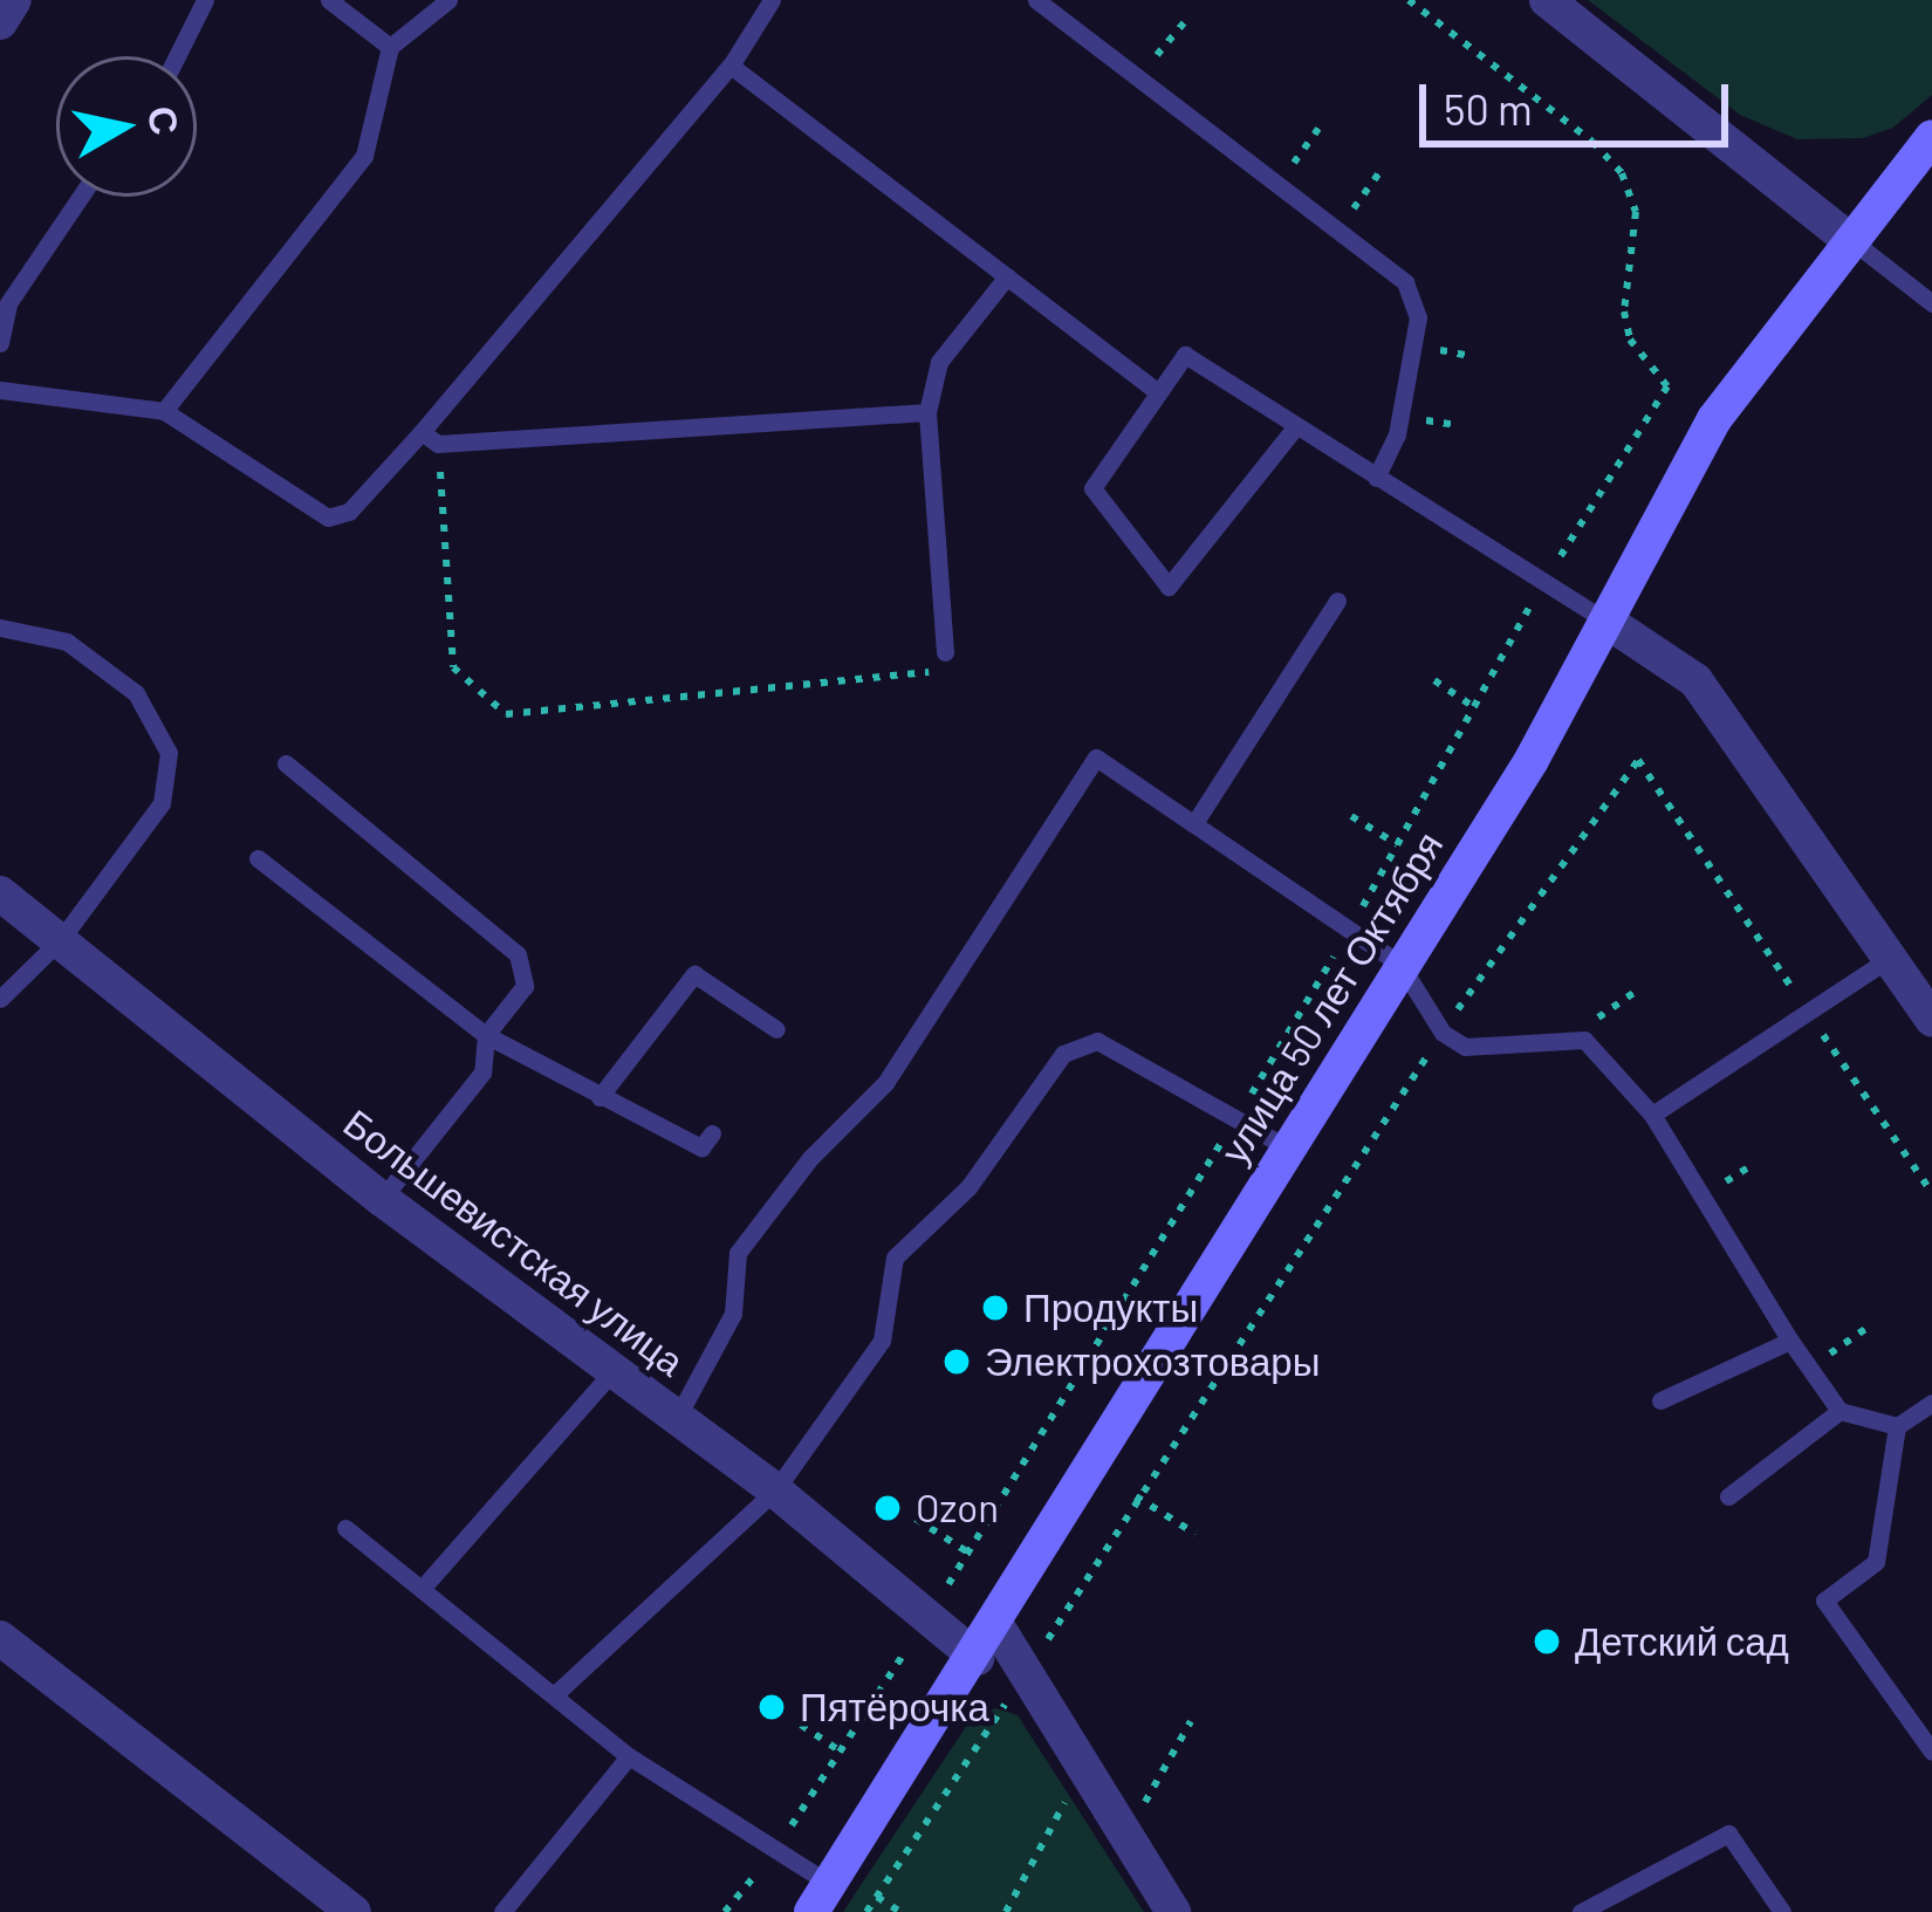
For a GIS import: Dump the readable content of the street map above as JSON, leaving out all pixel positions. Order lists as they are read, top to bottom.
{
  "streets": {
    "main road": ["улица 50 лет Октября"],
    "street": ["Большевистская улица"]
  },
  "crossings": [
    ["улица 50 лет Октября", "Большевистская улица"]
  ],
  "places": [
    "Продукты",
    "Электрохозтовары",
    "Ozon",
    "Детский сад",
    "Пятёрочка"
  ],
  "scale_bar": "50 m",
  "north": "right"
}
